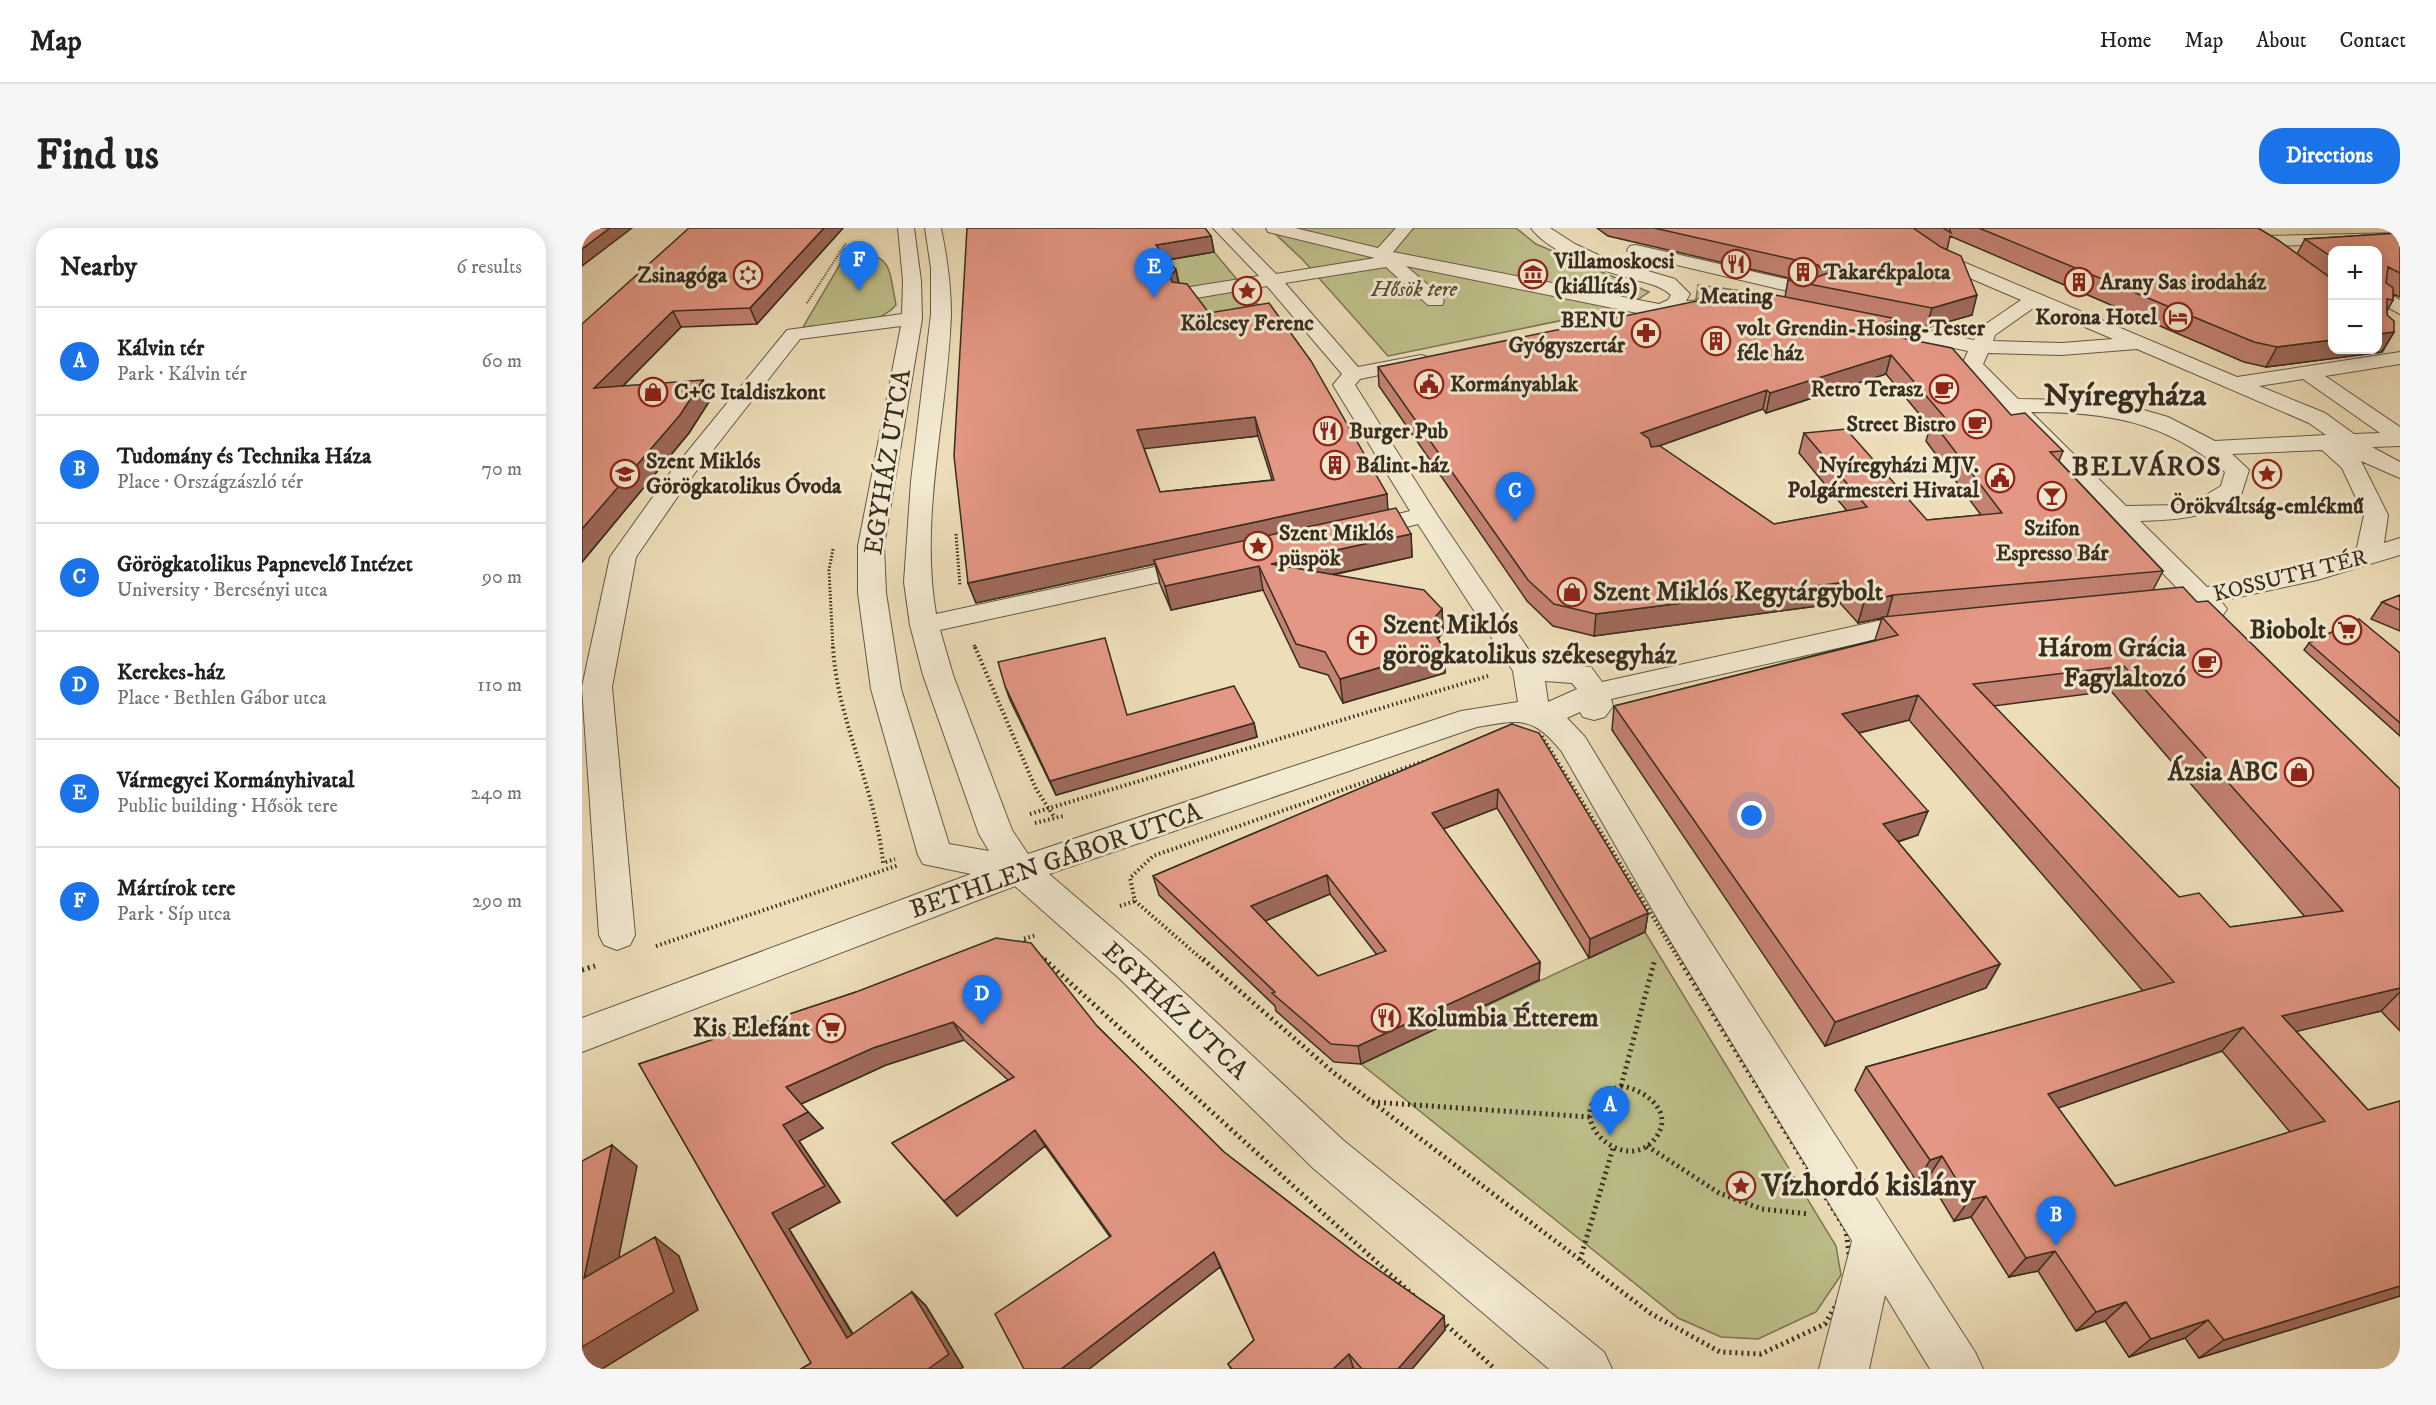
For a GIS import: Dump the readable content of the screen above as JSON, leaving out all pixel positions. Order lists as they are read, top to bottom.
{
  "streets": {
    "street": ["EGYHÁZ UTCA", "KOSSUTH TÉR", "BETHLEN GÁBOR UTCA"]
  },
  "crossings": [
    ["EGYHÁZ UTCA", "BETHLEN GÁBOR UTCA"]
  ],
  "districts": ["Nyíregyháza", "BELVÁROS"],
  "parks": ["Hősök tere"],
  "places": {
    "restaurant": ["Meating", "Burger Pub", "Kolumbia Étterem"],
    "building": [
      "Takarékpalota",
      "Arany Sas irodaház",
      "volt Grendin-Hosing-Tester féle ház",
      "Bálint-ház"
    ],
    "museum": ["Villamoskocsi (kiállítás)"],
    "synagogue": ["Zsinagóga"],
    "place": [
      "Kölcsey Ferenc",
      "Örökváltság-emlékmű",
      "Szent Miklós püspök",
      "Vízhordó kislány"
    ],
    "hotel": ["Korona Hotel"],
    "pharmacy": ["BENU Gyógyszertár"],
    "public building": ["Kormányablak", "Nyíregyházi MJV. Polgármesteri Hivatal"],
    "cafe": ["Retro Terasz", "Street Bistro", "Három Grácia Fagylaltozó"],
    "shop": ["C+C Italdiszkont", "Szent Miklós Kegytárgybolt", "Ázsia ABC"],
    "school or university": ["Szent Miklós Görögkatolikus Óvoda"],
    "bar": ["Szifon Espresso Bár"],
    "supermarket": ["Biobolt", "Kis Elefánt"],
    "church": ["Szent Miklós görögkatolikus székesegyház"]
  },
  "page": {
    "header": "Map",
    "nav": [
      "Home",
      "Map",
      "About",
      "Contact"
    ],
    "buttons": "Directions",
    "title": "Find us",
    "heading": ["Nearby", "6 results"],
    "pins": [
      "F",
      "E",
      "C",
      "D",
      "A",
      "B"
    ],
    "map_buttons": ["+", "−"],
    "list": [
      {
        "mark": "A",
        "name": "Kálvin tér",
        "note": "Park · Kálvin tér",
        "value": "60 m"
      },
      {
        "mark": "B",
        "name": "Tudomány és Technika Háza",
        "note": "Place · Országzászló tér",
        "value": "70 m"
      },
      {
        "mark": "C",
        "name": "Görögkatolikus Papnevelő Intézet",
        "note": "University · Bercsényi utca",
        "value": "90 m"
      },
      {
        "mark": "D",
        "name": "Kerekes-ház",
        "note": "Place · Bethlen Gábor utca",
        "value": "110 m"
      },
      {
        "mark": "E",
        "name": "Vármegyei Kormányhivatal",
        "note": "Public building · Hősök tere",
        "value": "240 m"
      },
      {
        "mark": "F",
        "name": "Mártírok tere",
        "note": "Park · Síp utca",
        "value": "290 m"
      }
    ]
  }
}
